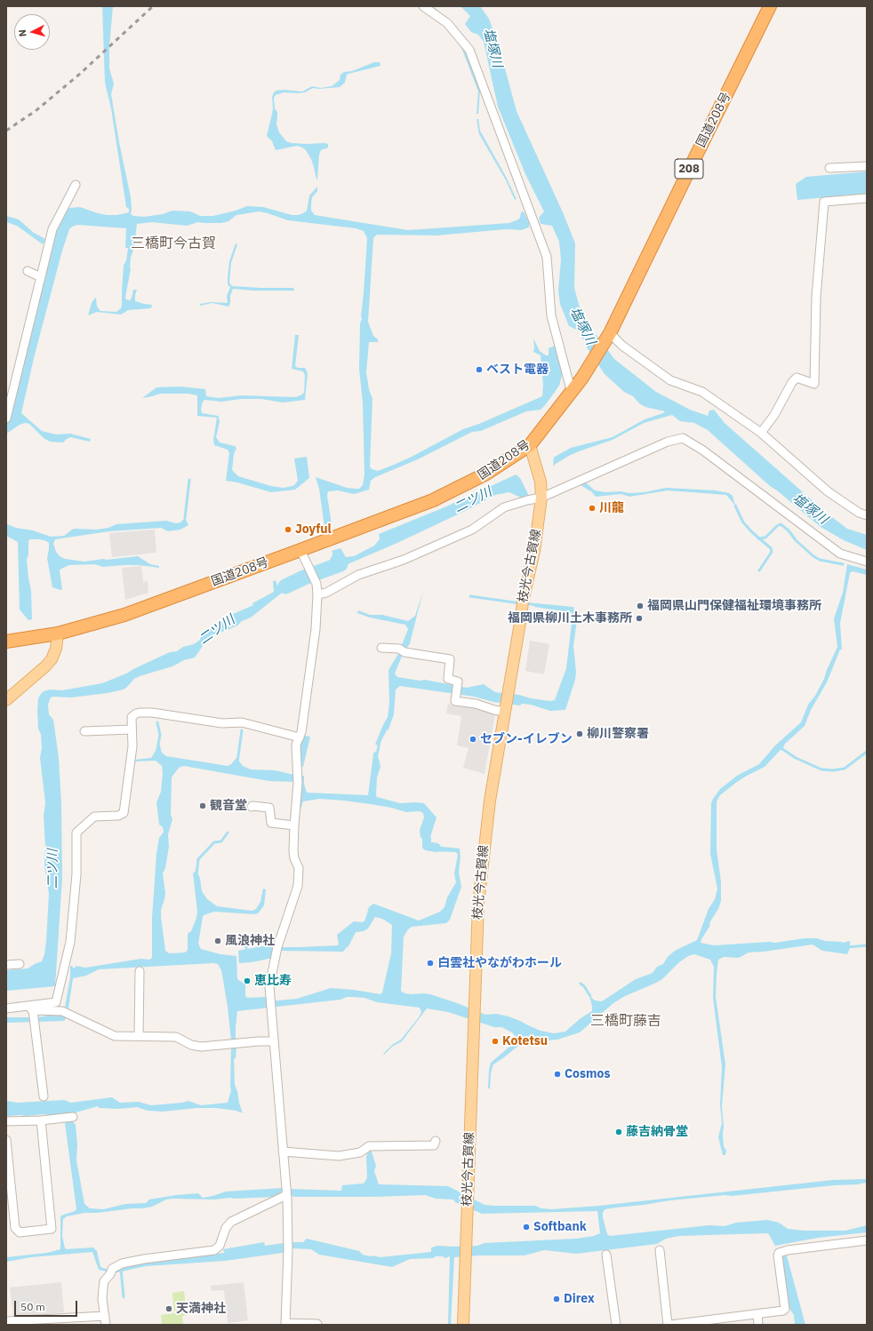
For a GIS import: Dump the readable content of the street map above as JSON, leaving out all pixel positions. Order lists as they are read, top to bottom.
{
  "streets": {
    "highway": ["国道208号", "208"],
    "main road": ["枝光今古賀線"]
  },
  "crossings": [
    ["国道208号", "枝光今古賀線"]
  ],
  "districts": ["三橋町今古賀", "三橋町藤吉"],
  "water": ["塩塚川", "二ツ川"],
  "places": [
    "ベスト電器",
    "川龍",
    "Joyful",
    "福岡県山門保健福祉環境事務所",
    "福岡県柳川土木事務所",
    "柳川警察署",
    "セブン-イレブン",
    "観音堂",
    "風浪神社",
    "白雲社やながわホール",
    "恵比寿",
    "Kotetsu",
    "Cosmos",
    "藤吉納骨堂",
    "Softbank",
    "Direx",
    "天満神社"
  ],
  "scale_bar": "50 m",
  "north": "left"
}
